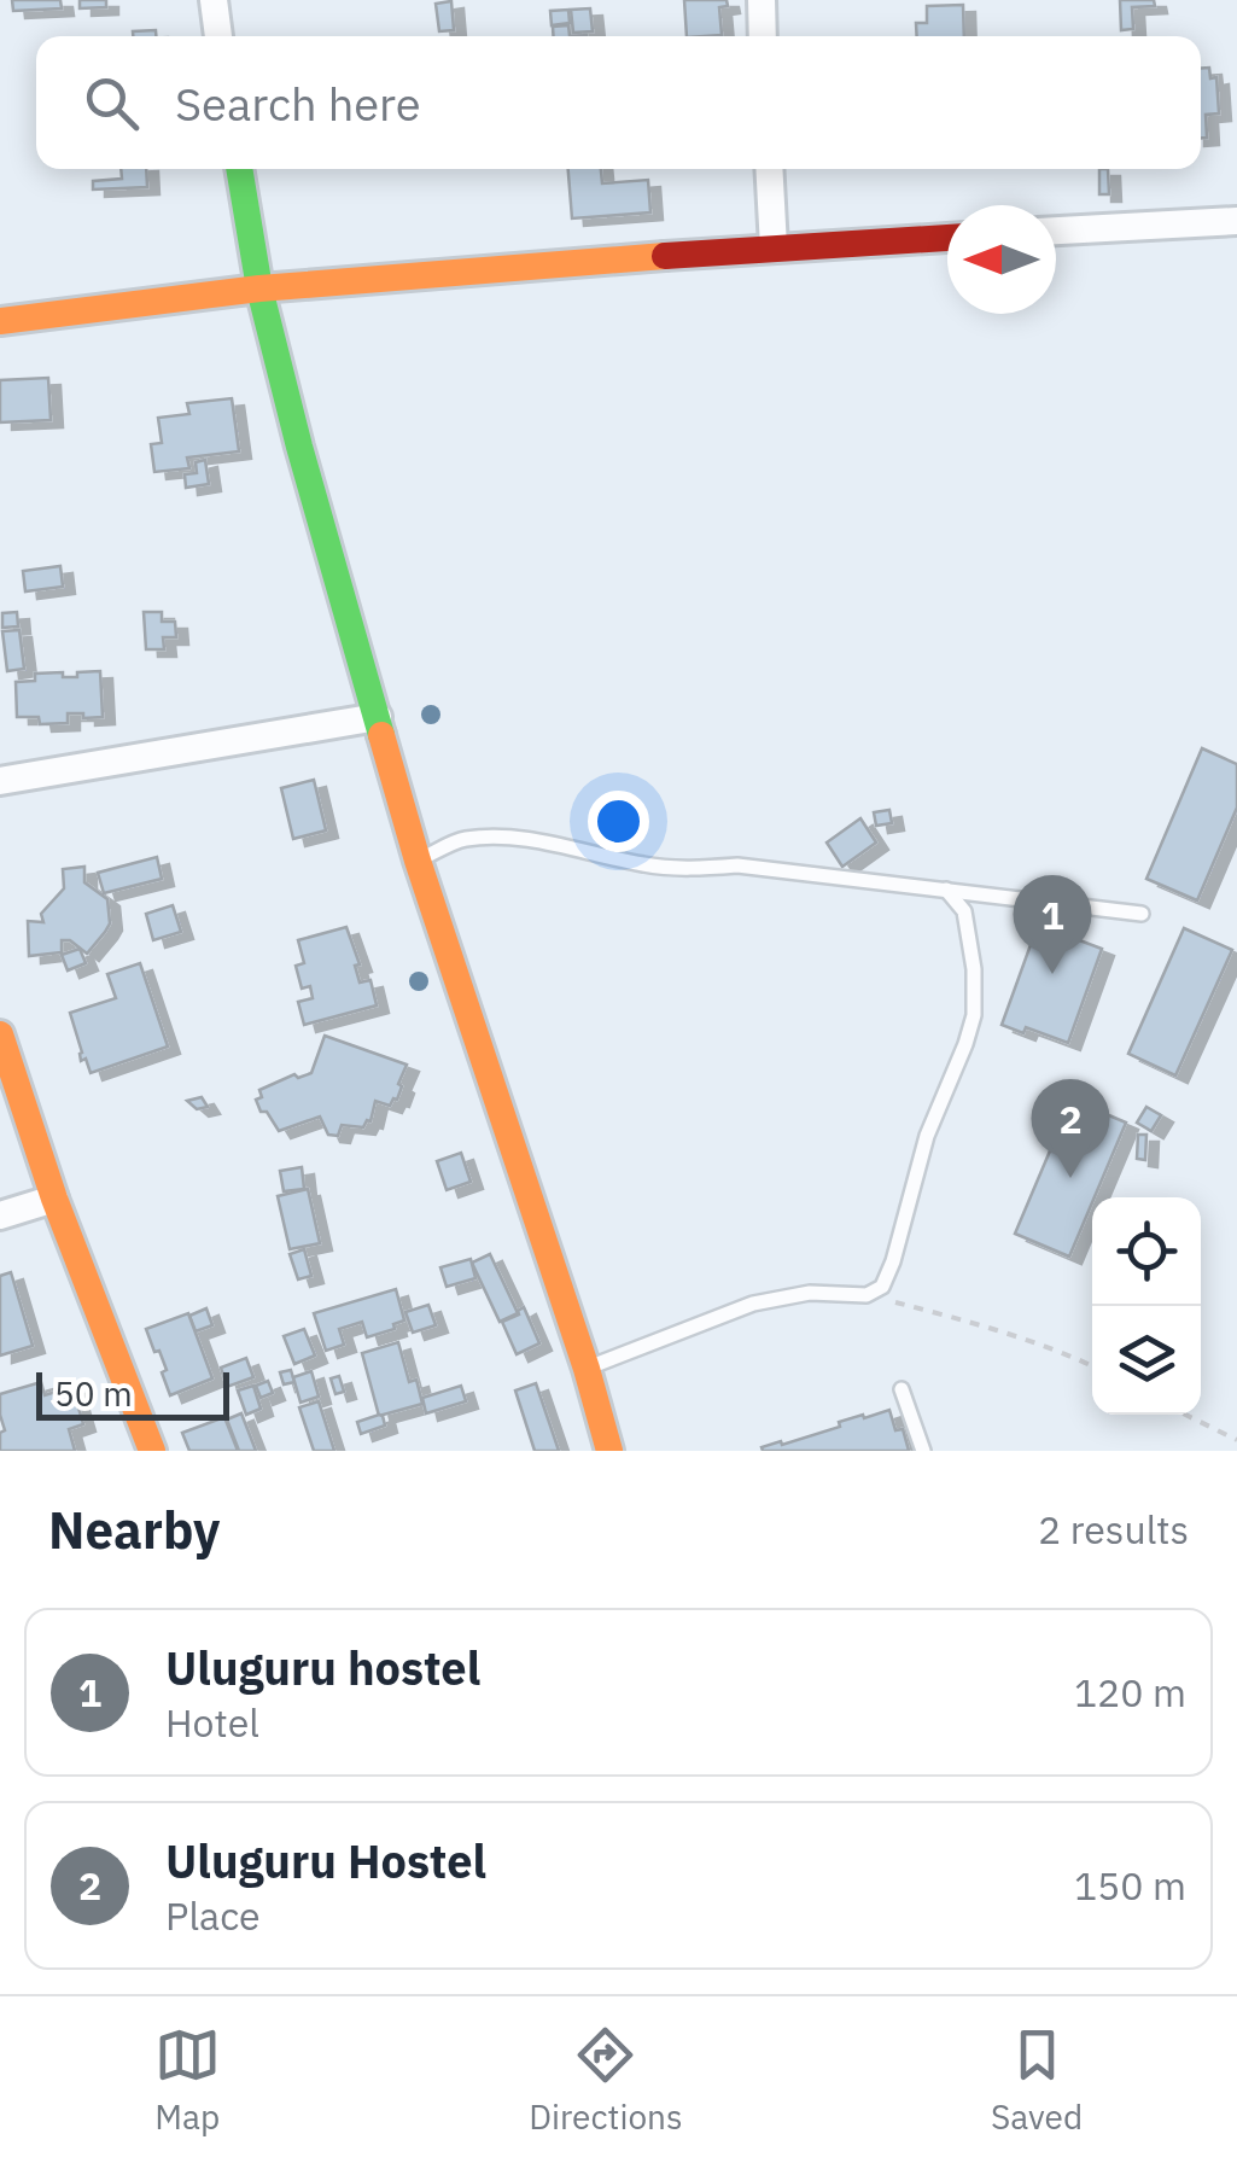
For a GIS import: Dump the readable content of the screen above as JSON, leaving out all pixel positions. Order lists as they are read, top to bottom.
{
  "scale_bar": "50 m",
  "north": "left",
  "page": {
    "search": "Search here",
    "pins": ["1", "2"],
    "scale": "50 m",
    "heading": ["Nearby", "2 results"],
    "list": [
      {
        "mark": "1",
        "name": "Uluguru hostel",
        "note": "Hotel",
        "value": "120 m"
      },
      {
        "mark": "2",
        "name": "Uluguru Hostel",
        "note": "Place",
        "value": "150 m"
      }
    ],
    "nav": ["Map", "Directions", "Saved"]
  }
}
